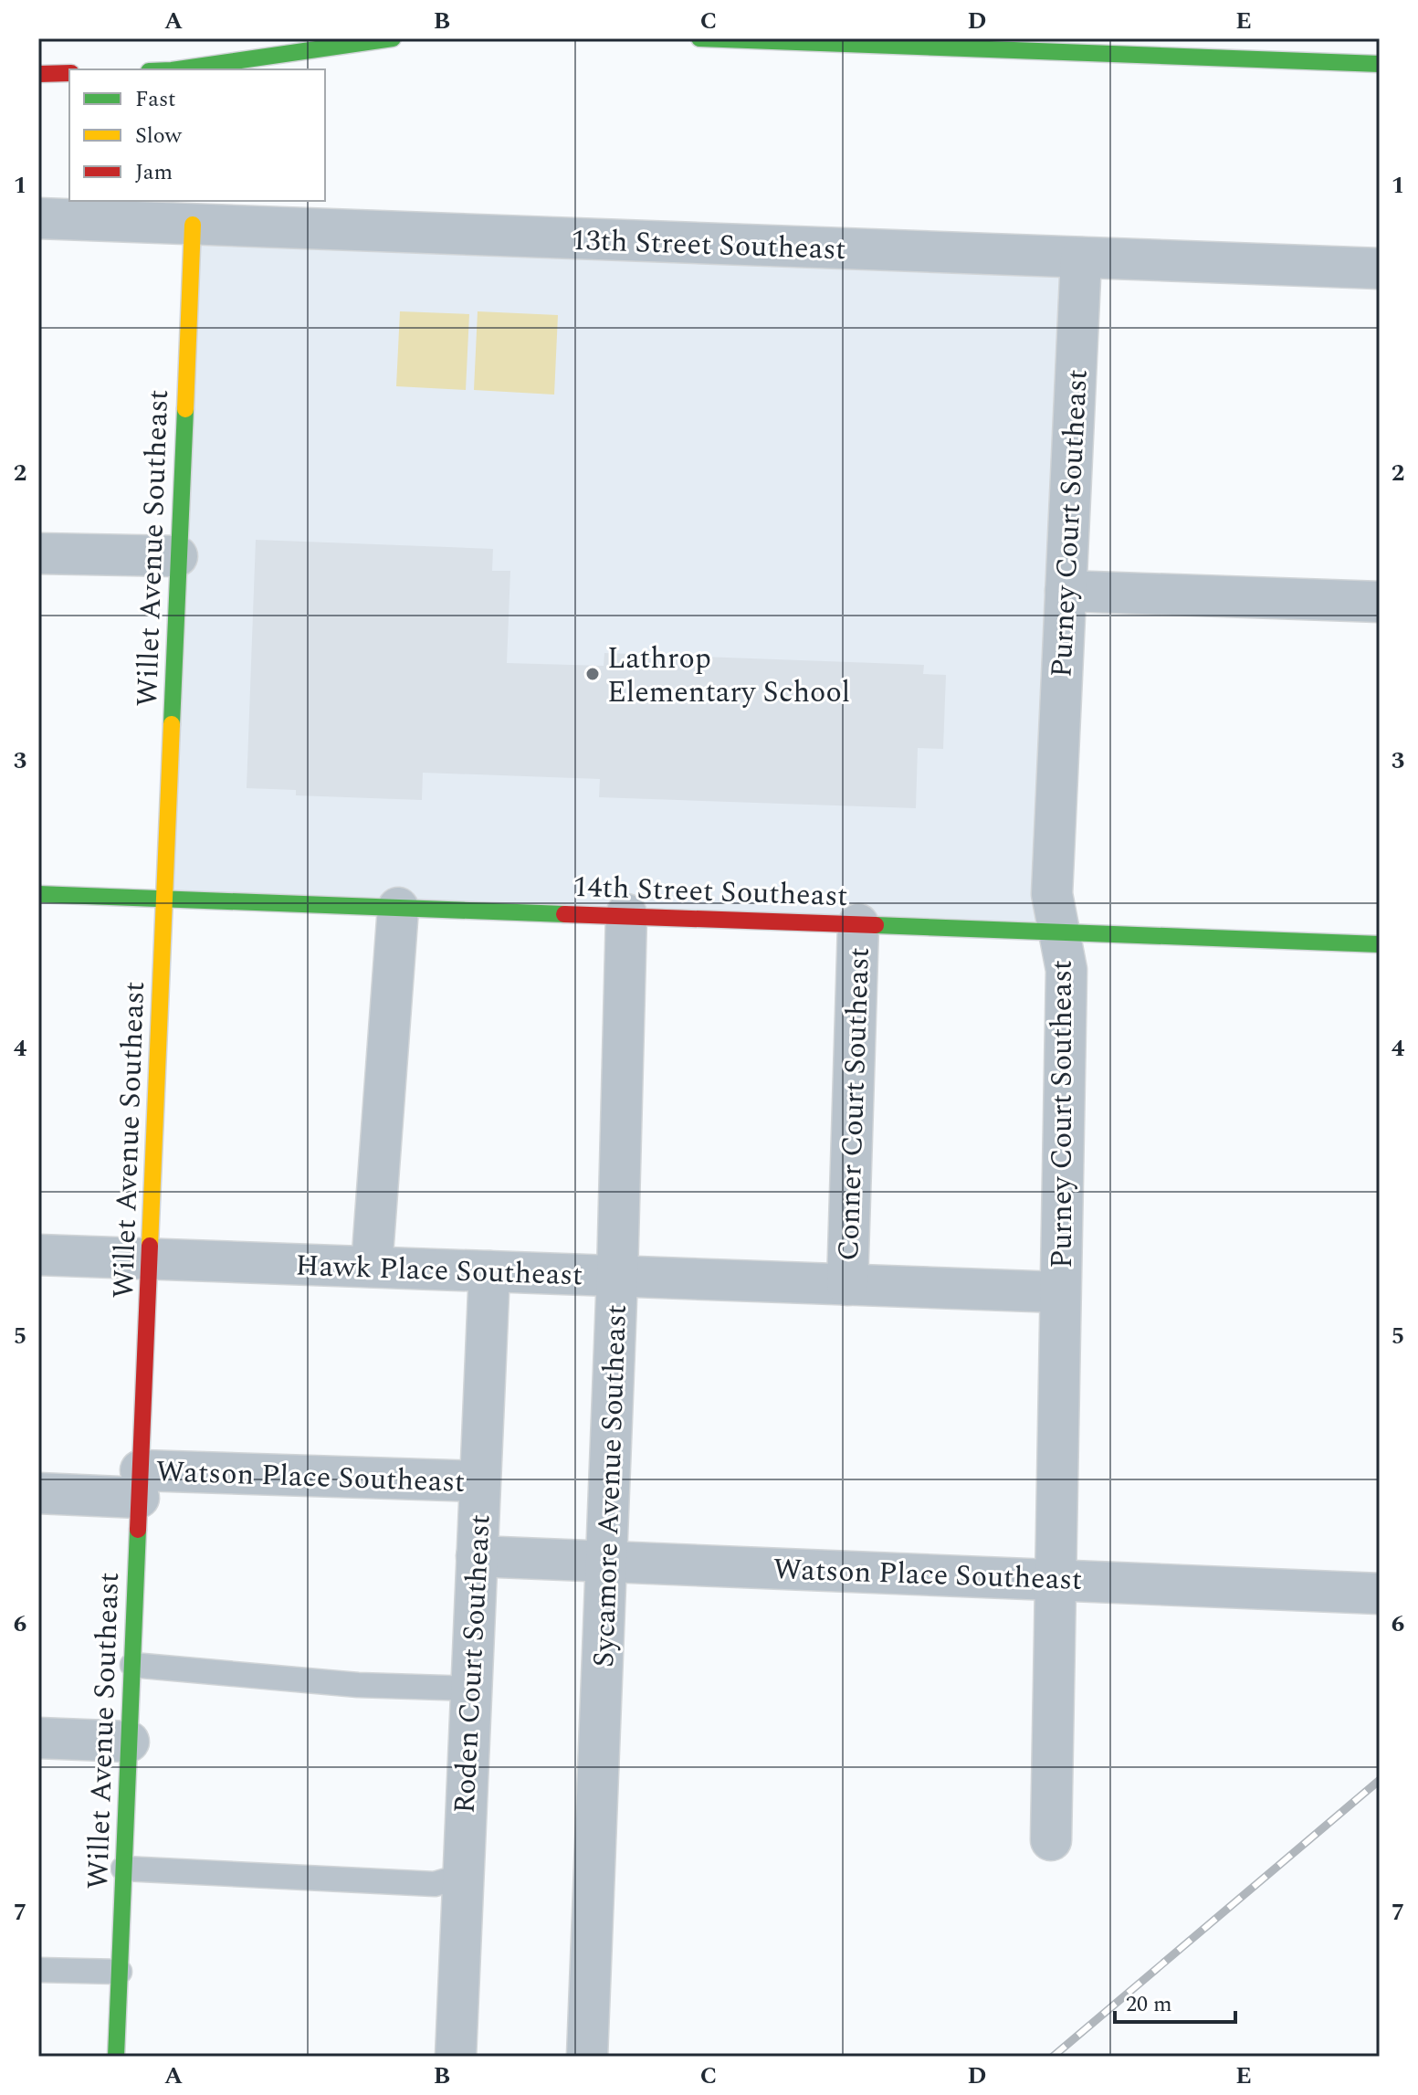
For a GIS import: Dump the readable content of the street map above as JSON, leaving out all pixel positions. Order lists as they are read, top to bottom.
{
  "streets": {
    "main road": ["Willet Avenue Southeast", "14th Street Southeast"],
    "street": [
      "13th Street Southeast",
      "Purney Court Southeast",
      "Conner Court Southeast",
      "Hawk Place Southeast",
      "Watson Place Southeast",
      "Sycamore Avenue Southeast",
      "Roden Court Southeast"
    ]
  },
  "crossings": [
    ["13th Street Southeast", "Purney Court Southeast"],
    ["13th Street Southeast", "Willet Avenue Southeast"],
    ["Purney Court Southeast", "14th Street Southeast"],
    ["Purney Court Southeast", "Hawk Place Southeast"],
    ["Purney Court Southeast", "Watson Place Southeast"],
    ["Willet Avenue Southeast", "14th Street Southeast"],
    ["Willet Avenue Southeast", "Hawk Place Southeast"],
    ["Willet Avenue Southeast", "Watson Place Southeast"],
    ["14th Street Southeast", "Conner Court Southeast"],
    ["14th Street Southeast", "Sycamore Avenue Southeast"],
    ["Conner Court Southeast", "Hawk Place Southeast"],
    ["Hawk Place Southeast", "Sycamore Avenue Southeast"],
    ["Hawk Place Southeast", "Roden Court Southeast"],
    ["Watson Place Southeast", "Sycamore Avenue Southeast"],
    ["Watson Place Southeast", "Roden Court Southeast"]
  ],
  "places": ["Lathrop Elementary School"],
  "legend": ["Fast", "Slow", "Jam"],
  "scale_bar": "20 m",
  "grid": {
    "columns": [
      "A",
      "B",
      "C",
      "D",
      "E"
    ],
    "rows": [
      "1",
      "2",
      "3",
      "4",
      "5",
      "6",
      "7"
    ]
  }
}
